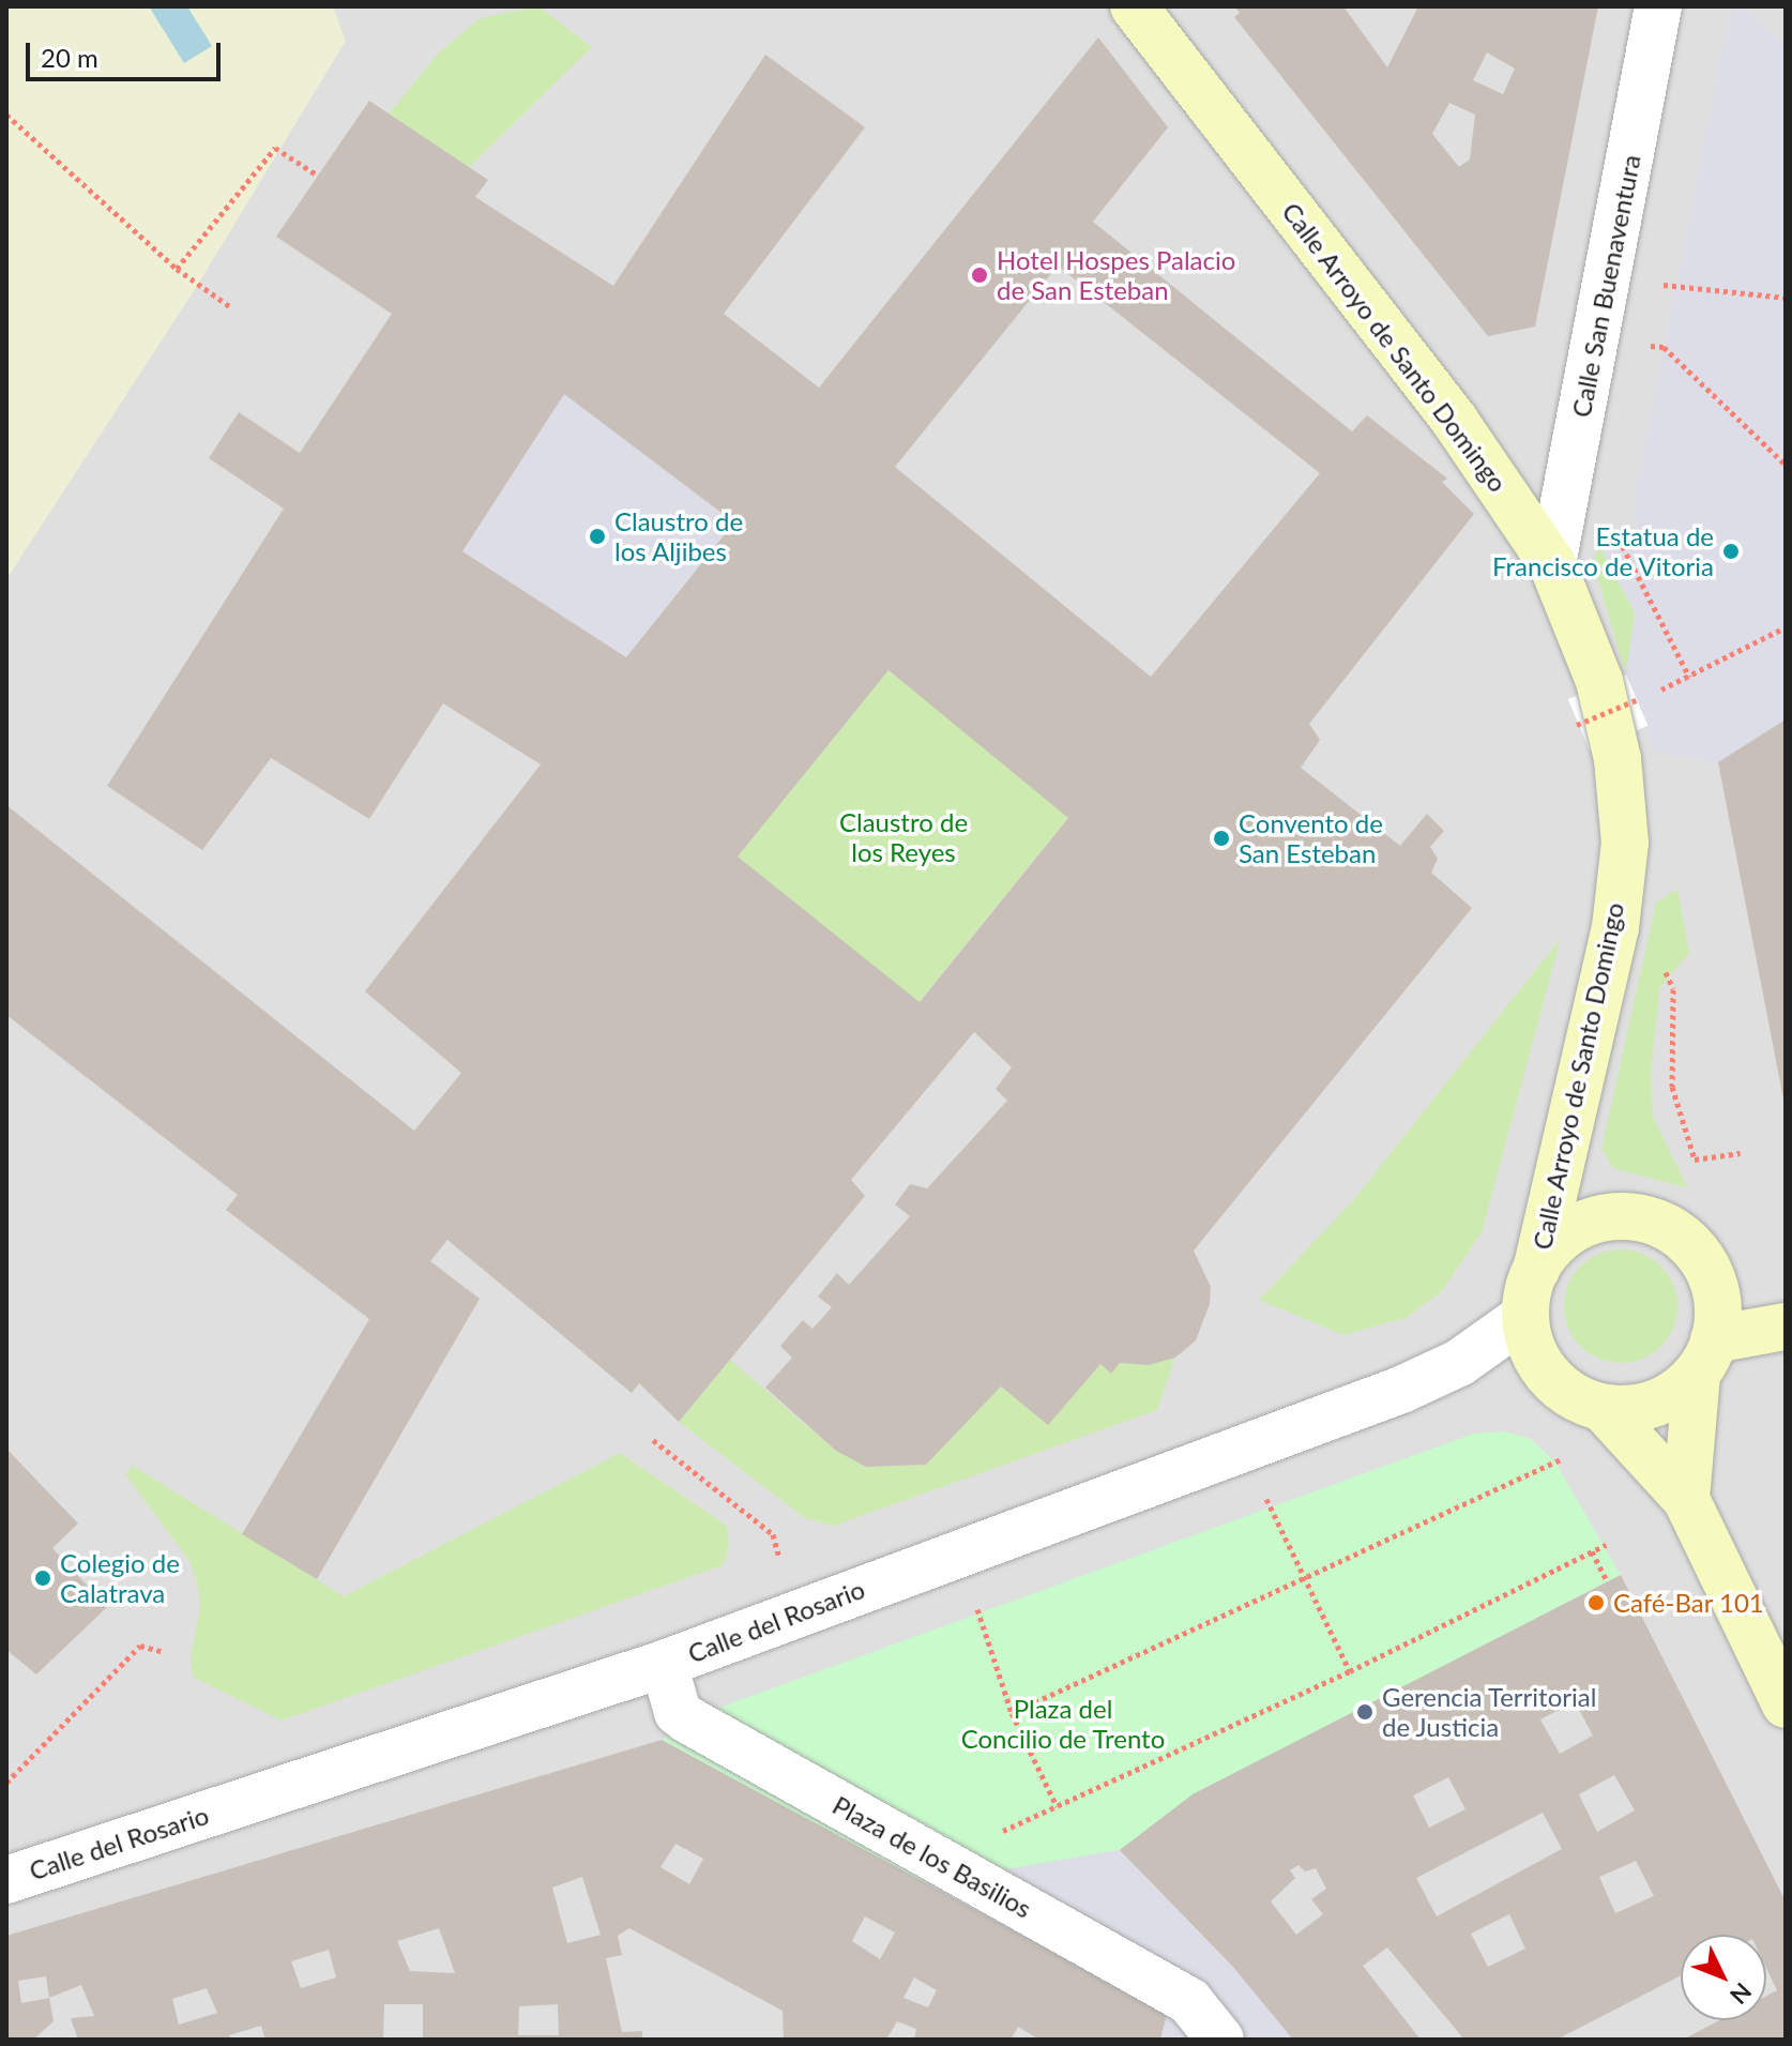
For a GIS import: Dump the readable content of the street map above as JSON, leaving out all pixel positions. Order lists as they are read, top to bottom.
{
  "streets": {
    "main road": ["Calle Arroyo de Santo Domingo"],
    "street": ["Calle San Buenaventura", "Calle del Rosario", "Plaza de los Basilios"]
  },
  "crossings": [
    ["Calle San Buenaventura", "Calle Arroyo de Santo Domingo"],
    ["Calle Arroyo de Santo Domingo", "Calle del Rosario"],
    ["Calle del Rosario", "Plaza de los Basilios"]
  ],
  "parks": ["Claustro de los Reyes", "Plaza del Concilio de Trento"],
  "places": [
    "Hotel Hospes Palacio de San Esteban",
    "Claustro de los Aljibes",
    "Estatua de Francisco de Vitoria",
    "Convento de San Esteban",
    "Colegio de Calatrava",
    "Café-Bar 101",
    "Gerencia Territorial de Justicia"
  ],
  "scale_bar": "20 m",
  "north": "bottom right"
}
